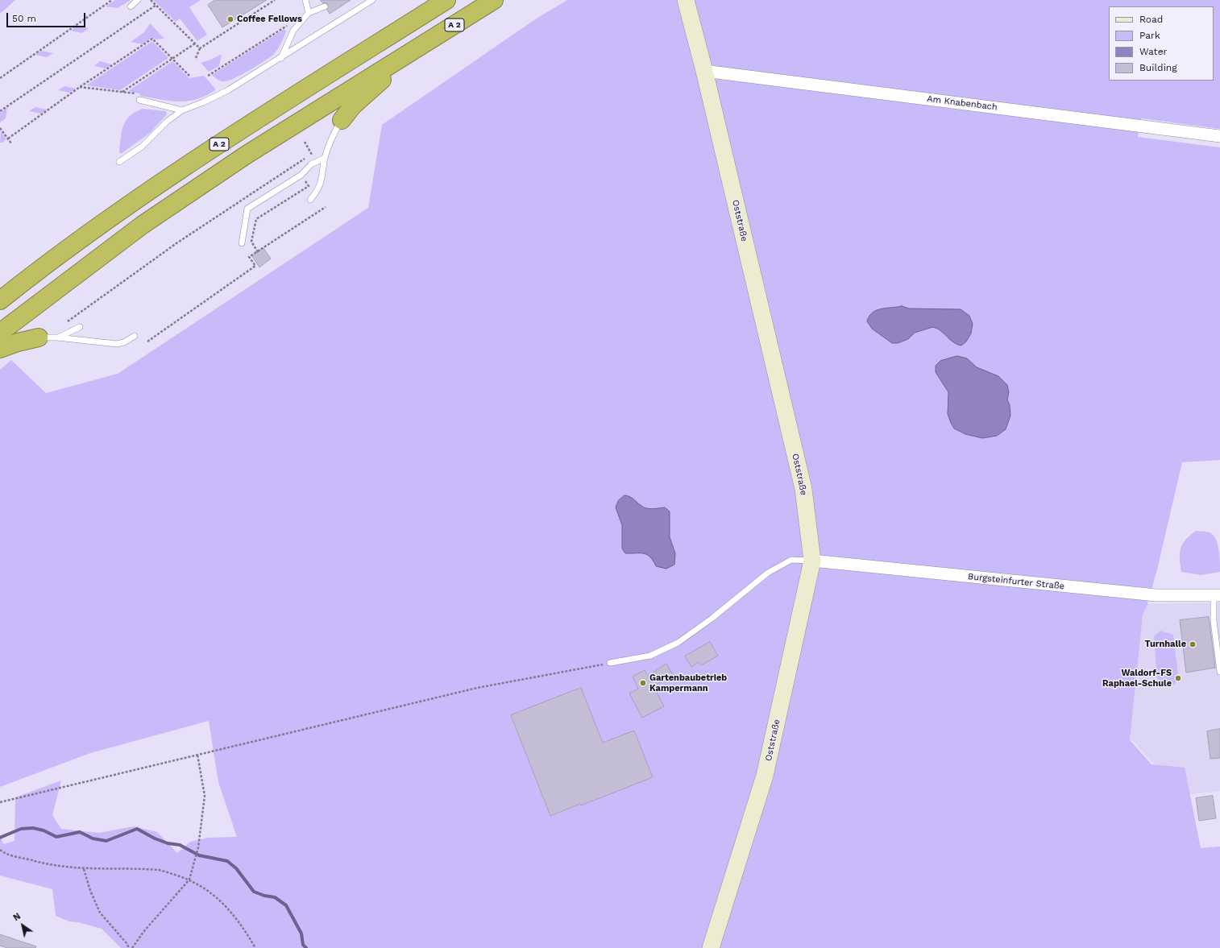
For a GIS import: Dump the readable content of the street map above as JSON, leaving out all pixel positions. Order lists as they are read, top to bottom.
{
  "streets": {
    "highway": ["A 2"],
    "street": ["Am Knabenbach", "Oststraße", "Burgsteinfurter Straße"]
  },
  "crossings": [
    ["Am Knabenbach", "Oststraße"],
    ["Oststraße", "Burgsteinfurter Straße"]
  ],
  "places": [
    "Coffee Fellows",
    "Turnhalle",
    "Waldorf-FS Raphael-Schule",
    "Gartenbaubetrieb Kampermann"
  ],
  "legend": [
    "Road",
    "Park",
    "Water",
    "Building"
  ],
  "scale_bar": "50 m",
  "north": "top left"
}
